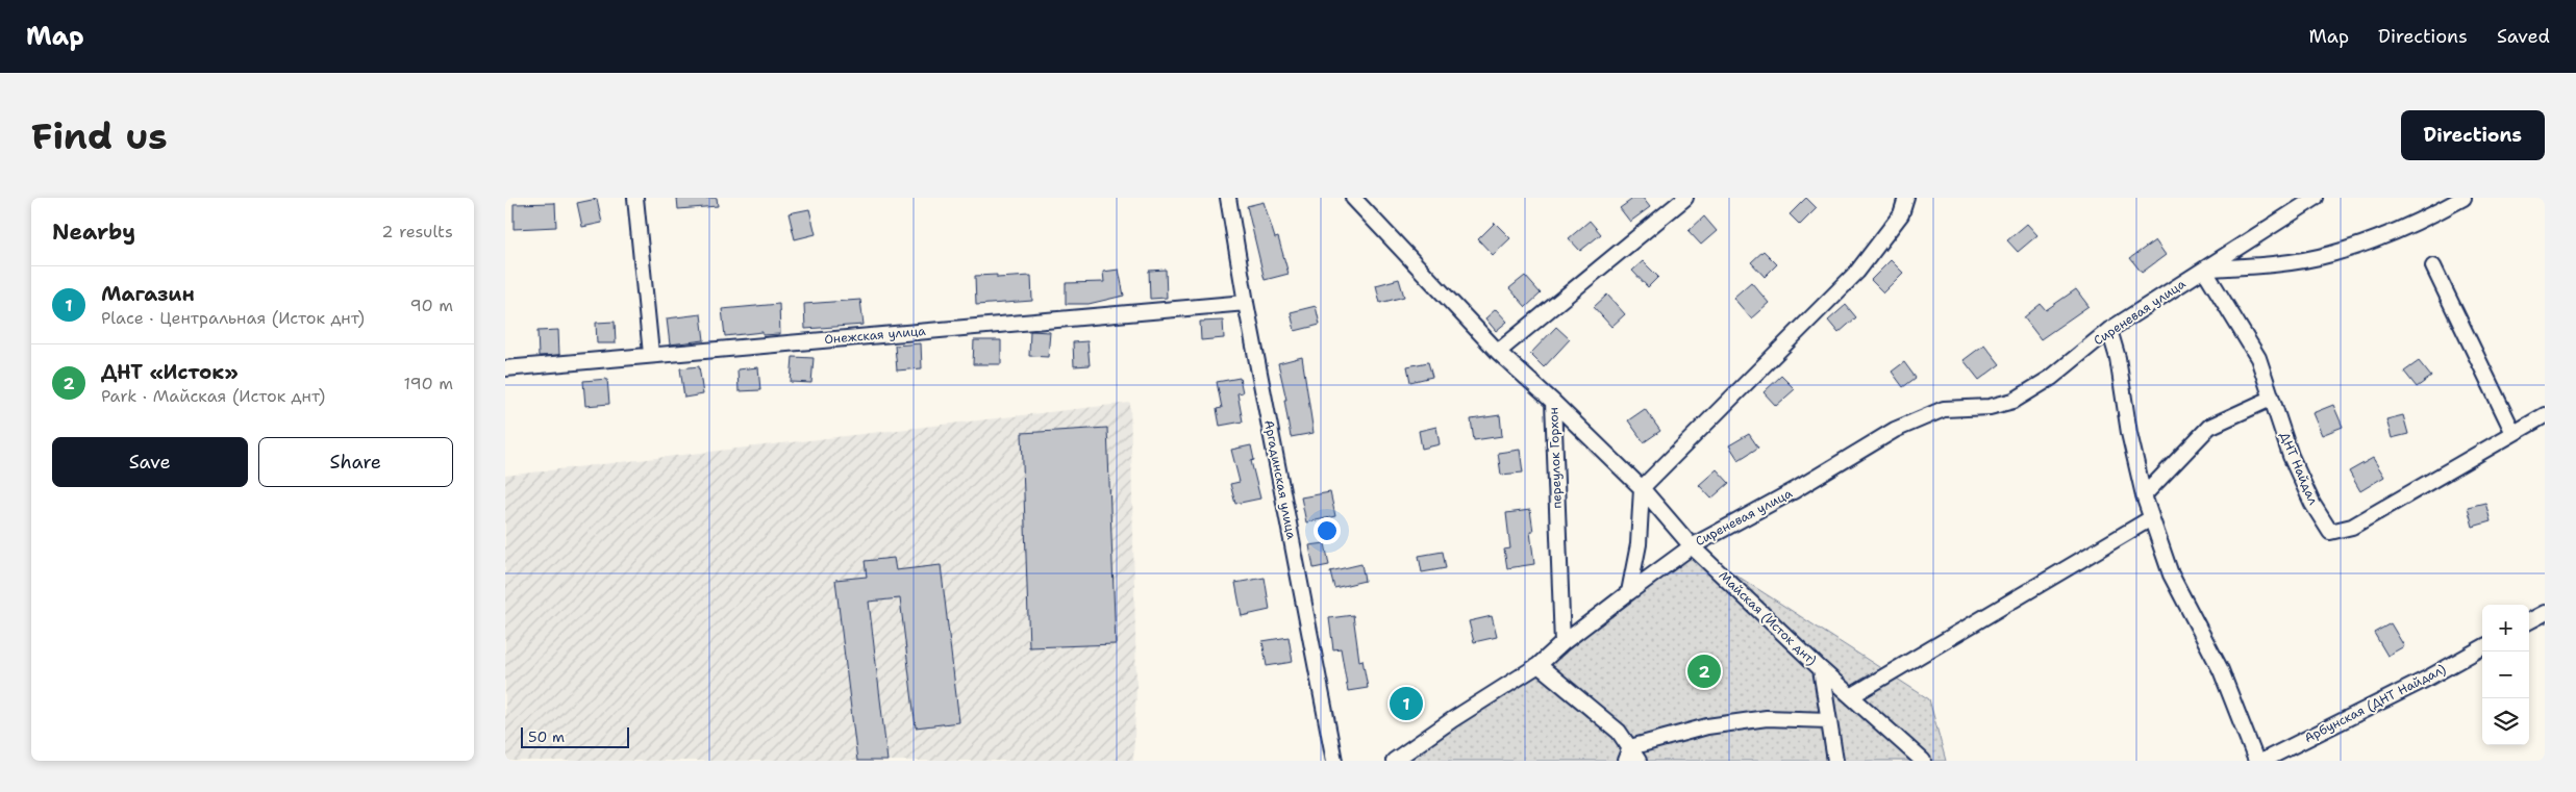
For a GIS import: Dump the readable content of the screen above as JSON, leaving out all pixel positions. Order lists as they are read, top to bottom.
{
  "streets": {
    "street": [
      "Сиреневая улица",
      "Онежская улица",
      "переулок Горхон",
      "ДНТ Найдал",
      "Аргадинская улица",
      "Майская (Исток днт)",
      "Арбунская (ДНТ Найдал)"
    ]
  },
  "crossings": [
    ["Сиреневая улица", "переулок Горхон"],
    ["Сиреневая улица", "ДНТ Найдал"],
    ["Сиреневая улица", "Майская (Исток днт)"],
    ["Онежская улица", "Аргадинская улица"]
  ],
  "scale_bar": "50 m",
  "page": {
    "header": "Map",
    "nav": ["Map", "Directions", "Saved"],
    "buttons": [
      "Directions",
      ["Save", "Share"]
    ],
    "title": "Find us",
    "heading": ["Nearby", "2 results"],
    "list": [
      {
        "mark": "1",
        "name": "Магазин",
        "note": "Place · Центральная (Исток днт)",
        "value": "90 m"
      },
      {
        "mark": "2",
        "name": "ДНТ «Исток»",
        "note": "Park · Майская (Исток днт)",
        "value": "190 m"
      }
    ],
    "map_buttons": ["+", "−"],
    "pins": ["2", "1"],
    "scale": "50 m"
  }
}
